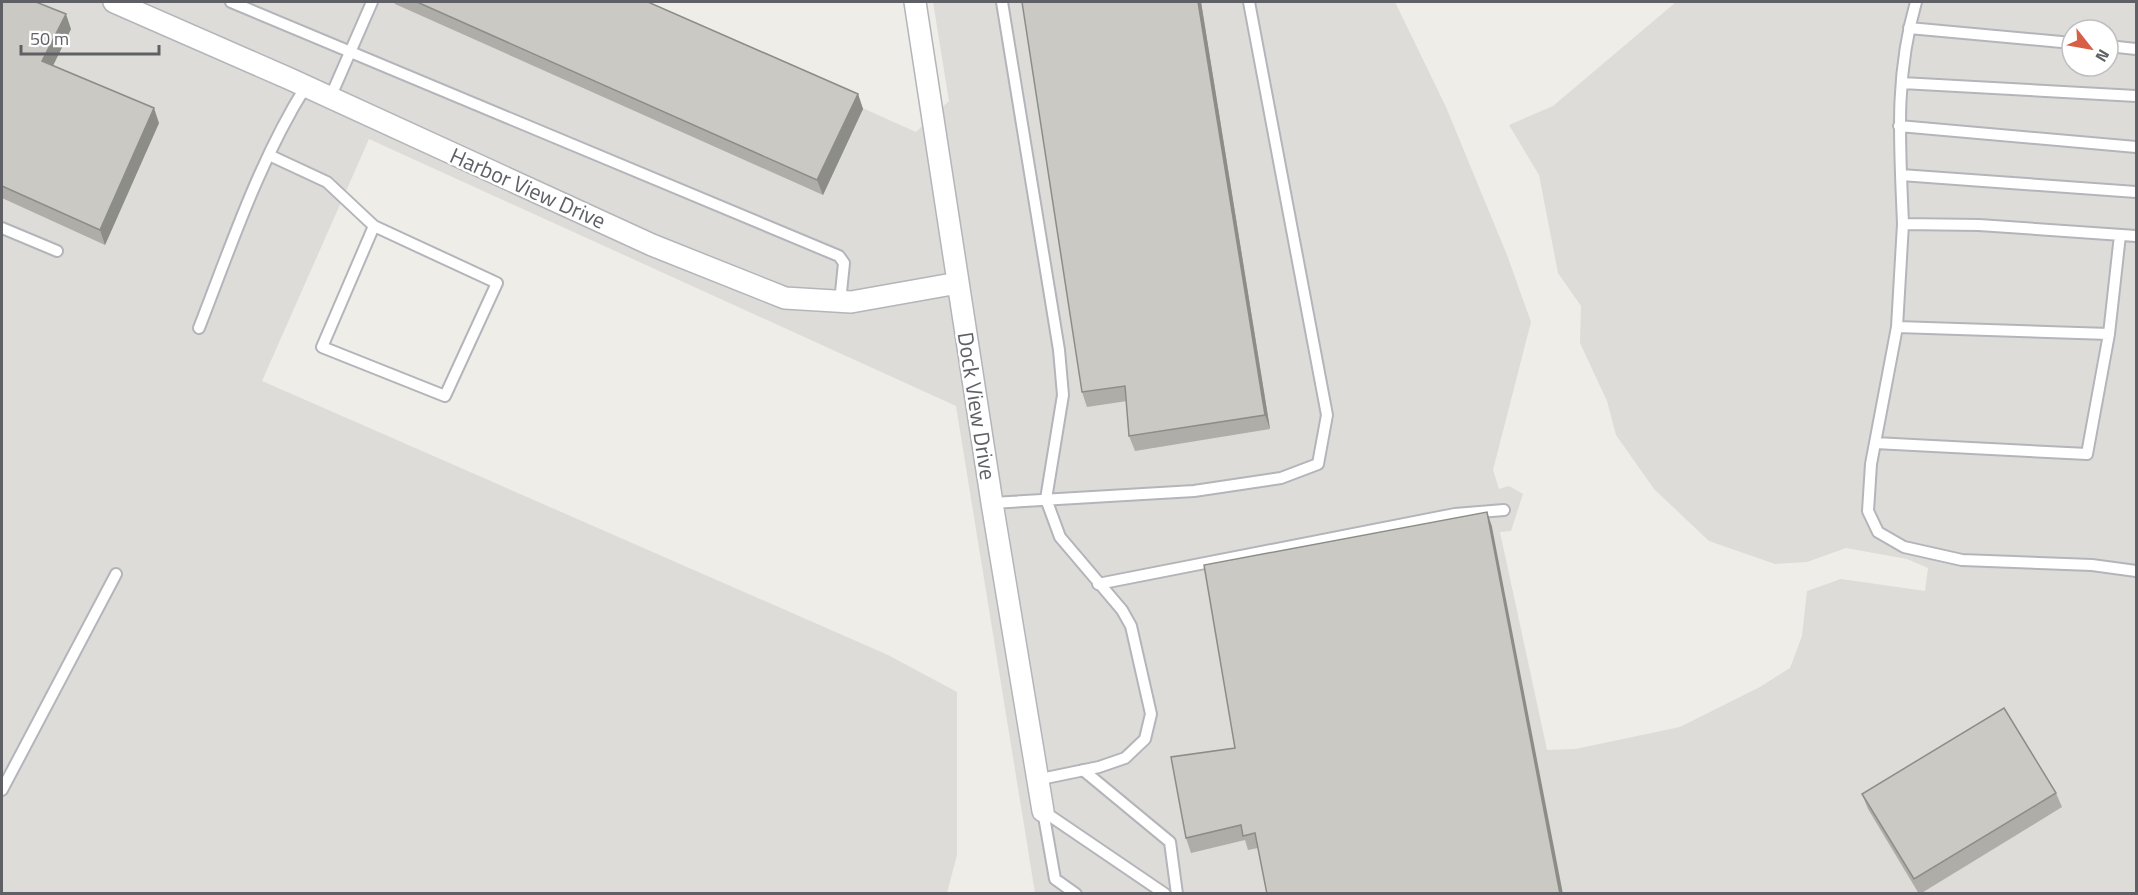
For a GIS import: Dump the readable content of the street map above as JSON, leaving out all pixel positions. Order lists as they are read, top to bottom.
{
  "streets": {
    "street": ["Harbor View Drive", "Dock View Drive"]
  },
  "crossings": [
    ["Harbor View Drive", "Dock View Drive"]
  ],
  "scale_bar": "50 m",
  "north": "bottom right"
}
